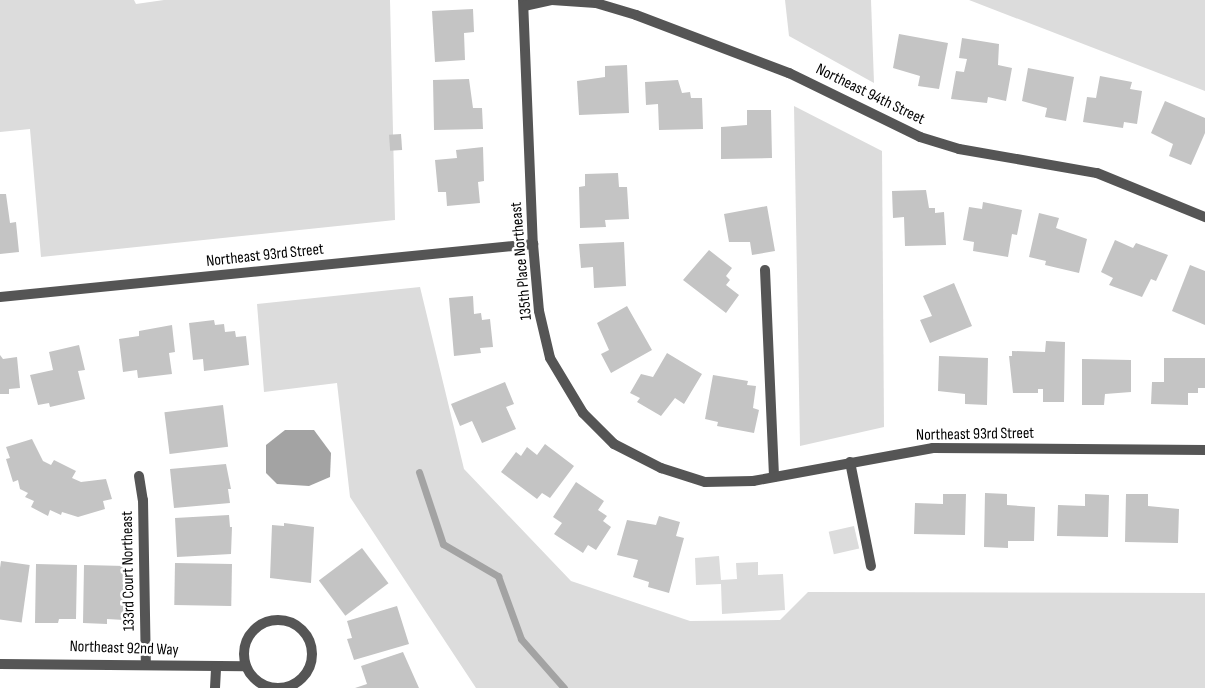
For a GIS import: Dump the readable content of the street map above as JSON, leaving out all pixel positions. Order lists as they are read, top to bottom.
{
  "streets": {
    "street": [
      "Northeast 94th Street",
      "Northeast 93rd Street",
      "135th Place Northeast",
      "133rd Court Northeast",
      "Northeast 92nd Way"
    ]
  },
  "crossings": [
    ["Northeast 94th Street", "135th Place Northeast"],
    ["Northeast 93rd Street", "135th Place Northeast"],
    ["133rd Court Northeast", "Northeast 92nd Way"]
  ]
}
